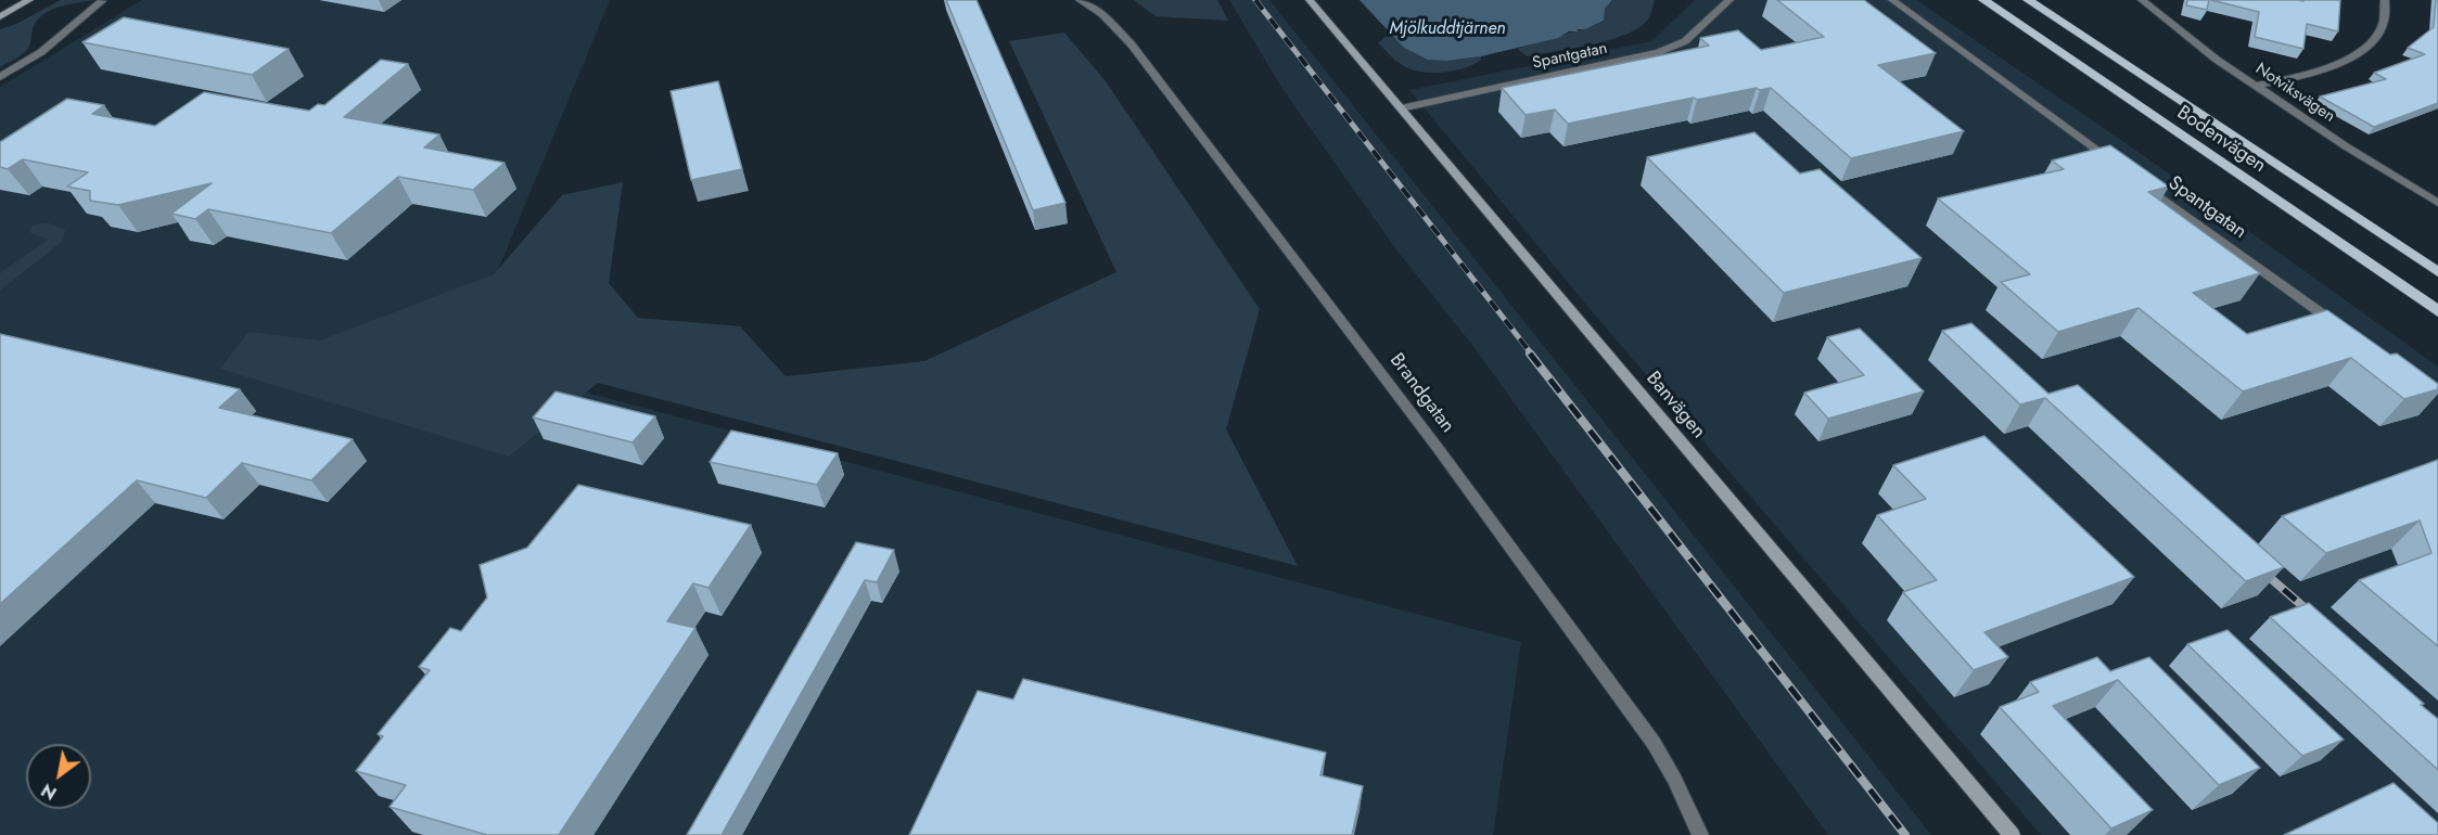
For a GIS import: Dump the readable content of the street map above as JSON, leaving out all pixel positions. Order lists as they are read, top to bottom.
{
  "streets": {
    "main road": ["Bodenvägen"],
    "street": [
      "Spantgatan",
      "Notviksvägen",
      "Brandgatan",
      "Banvägen"
    ]
  },
  "crossings": [
    ["Spantgatan", "Banvägen"]
  ],
  "water": ["Mjölkuddtjärnen"],
  "north": "bottom left"
}
